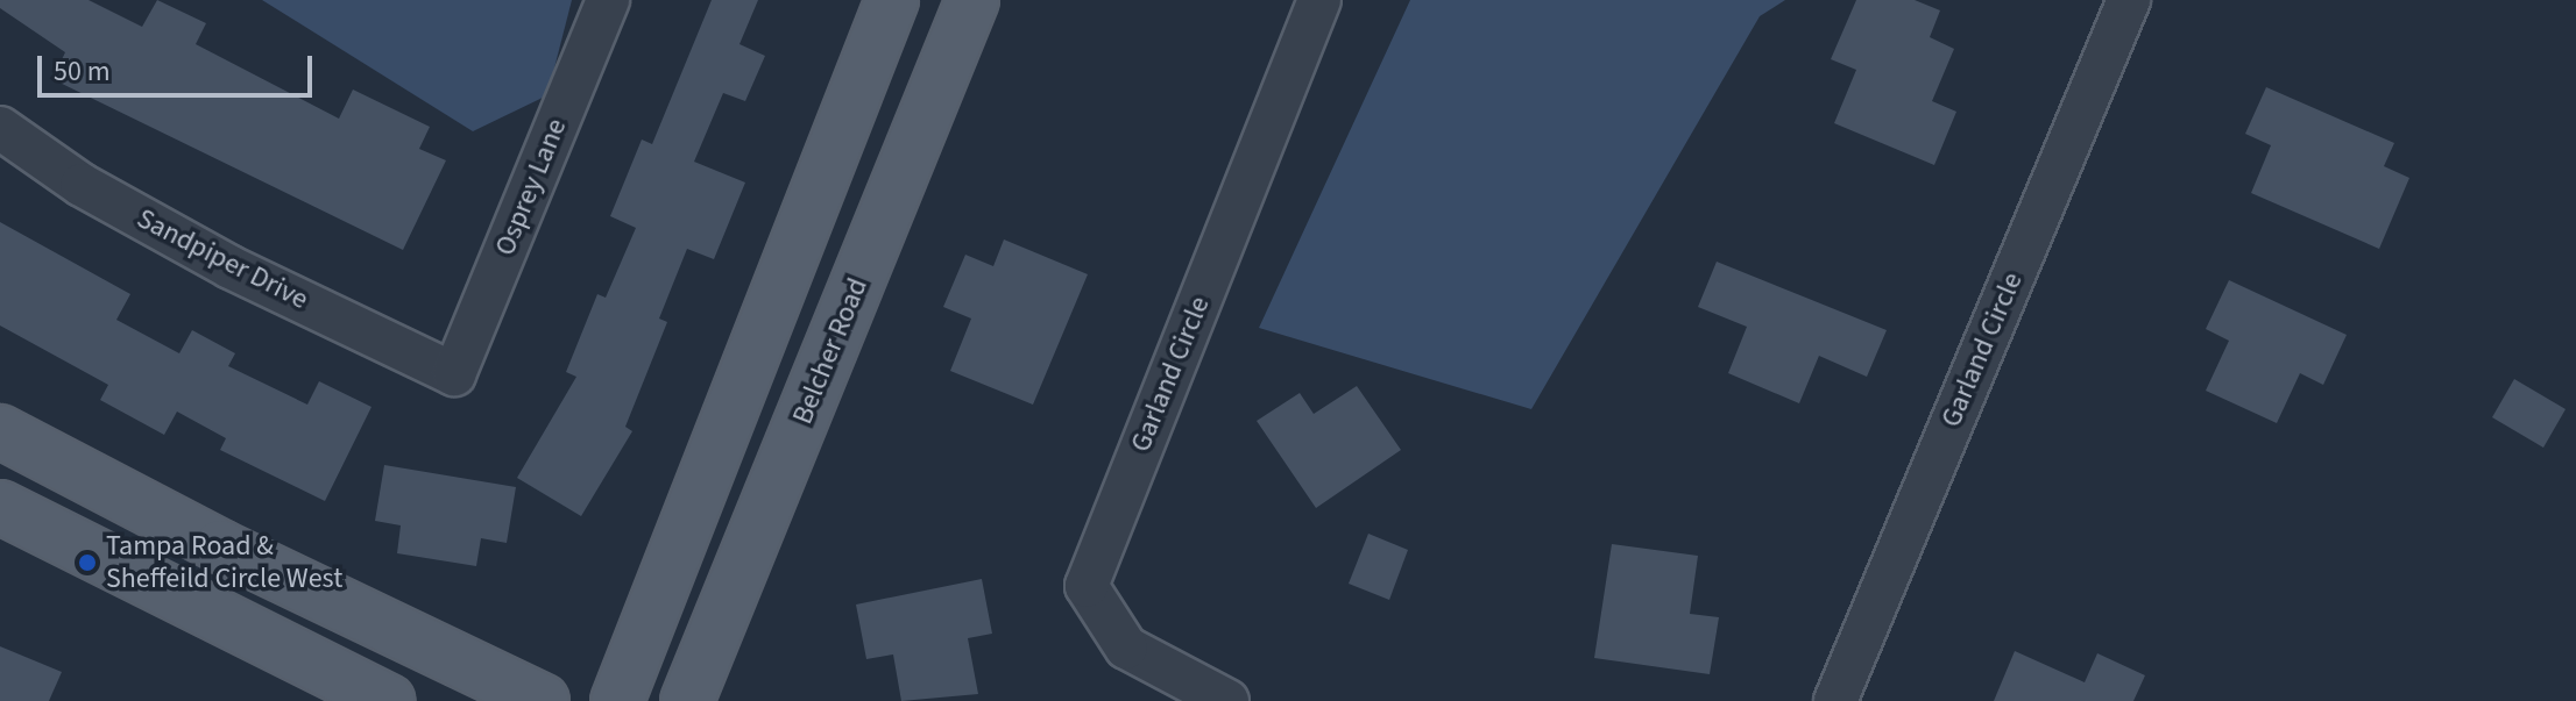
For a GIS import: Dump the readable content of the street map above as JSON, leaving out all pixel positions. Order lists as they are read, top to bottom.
{
  "streets": {
    "main road": ["Belcher Road"],
    "street": ["Osprey Lane", "Sandpiper Drive", "Garland Circle"]
  },
  "crossings": [
    ["Osprey Lane", "Sandpiper Drive"]
  ],
  "places": ["Tampa Road & Sheffeild Circle West"],
  "scale_bar": "50 m"
}
